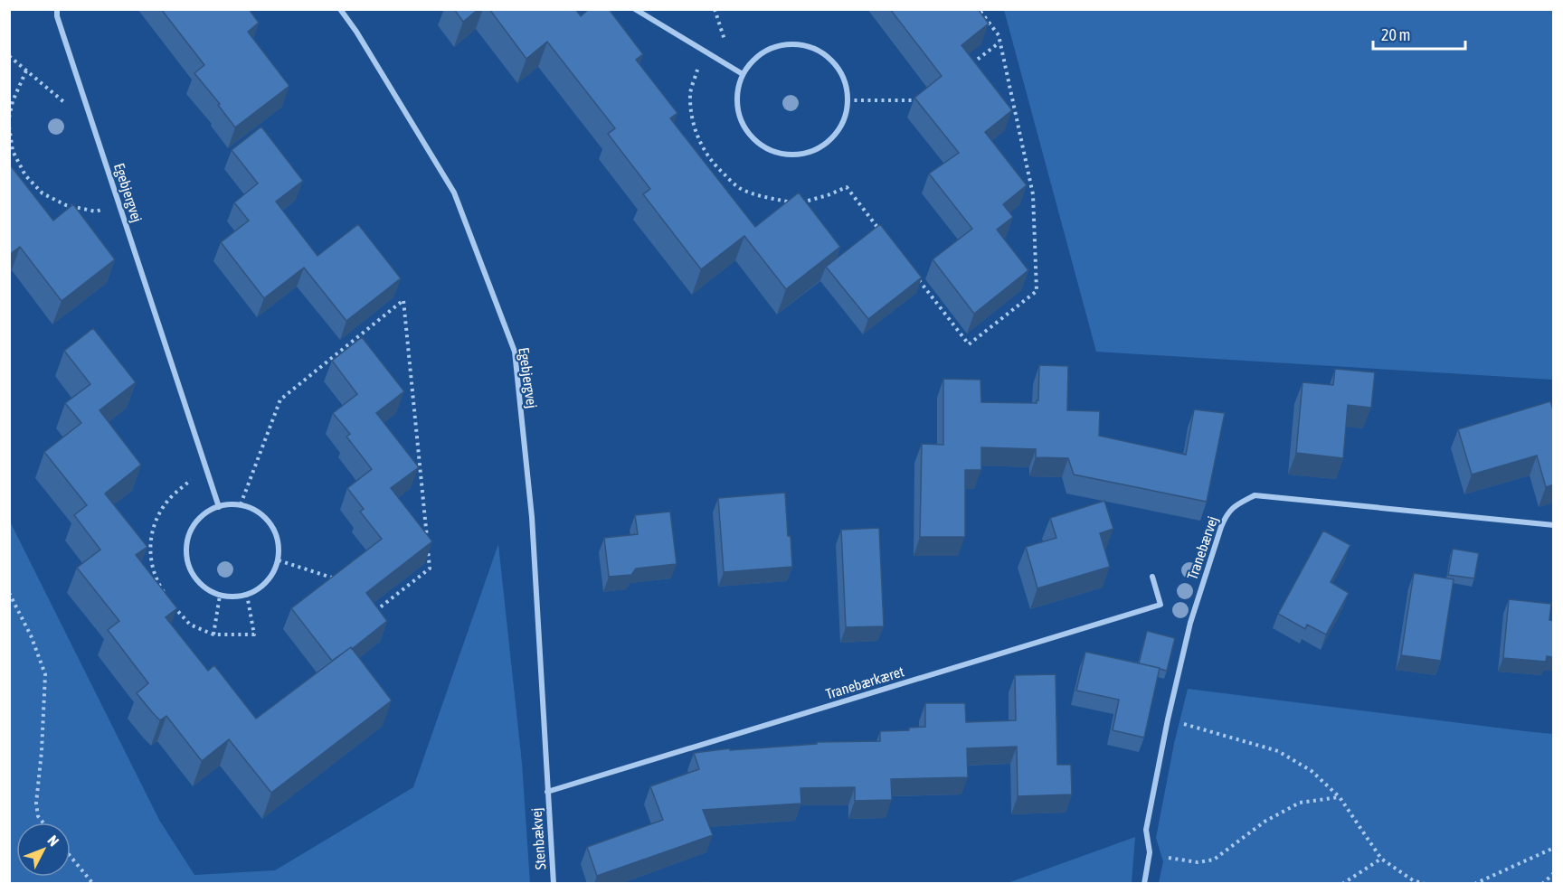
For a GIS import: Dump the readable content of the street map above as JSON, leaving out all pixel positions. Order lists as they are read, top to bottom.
{
  "streets": {
    "street": [
      "Egebjergvej",
      "Tranebærvej",
      "Tranebærkæret",
      "Stenbækvej"
    ]
  },
  "crossings": [
    ["Egebjergvej", "Tranebærkæret"],
    ["Egebjergvej", "Stenbækvej"],
    ["Tranebærkæret", "Stenbækvej"]
  ],
  "scale_bar": "20 m",
  "north": "top right"
}
